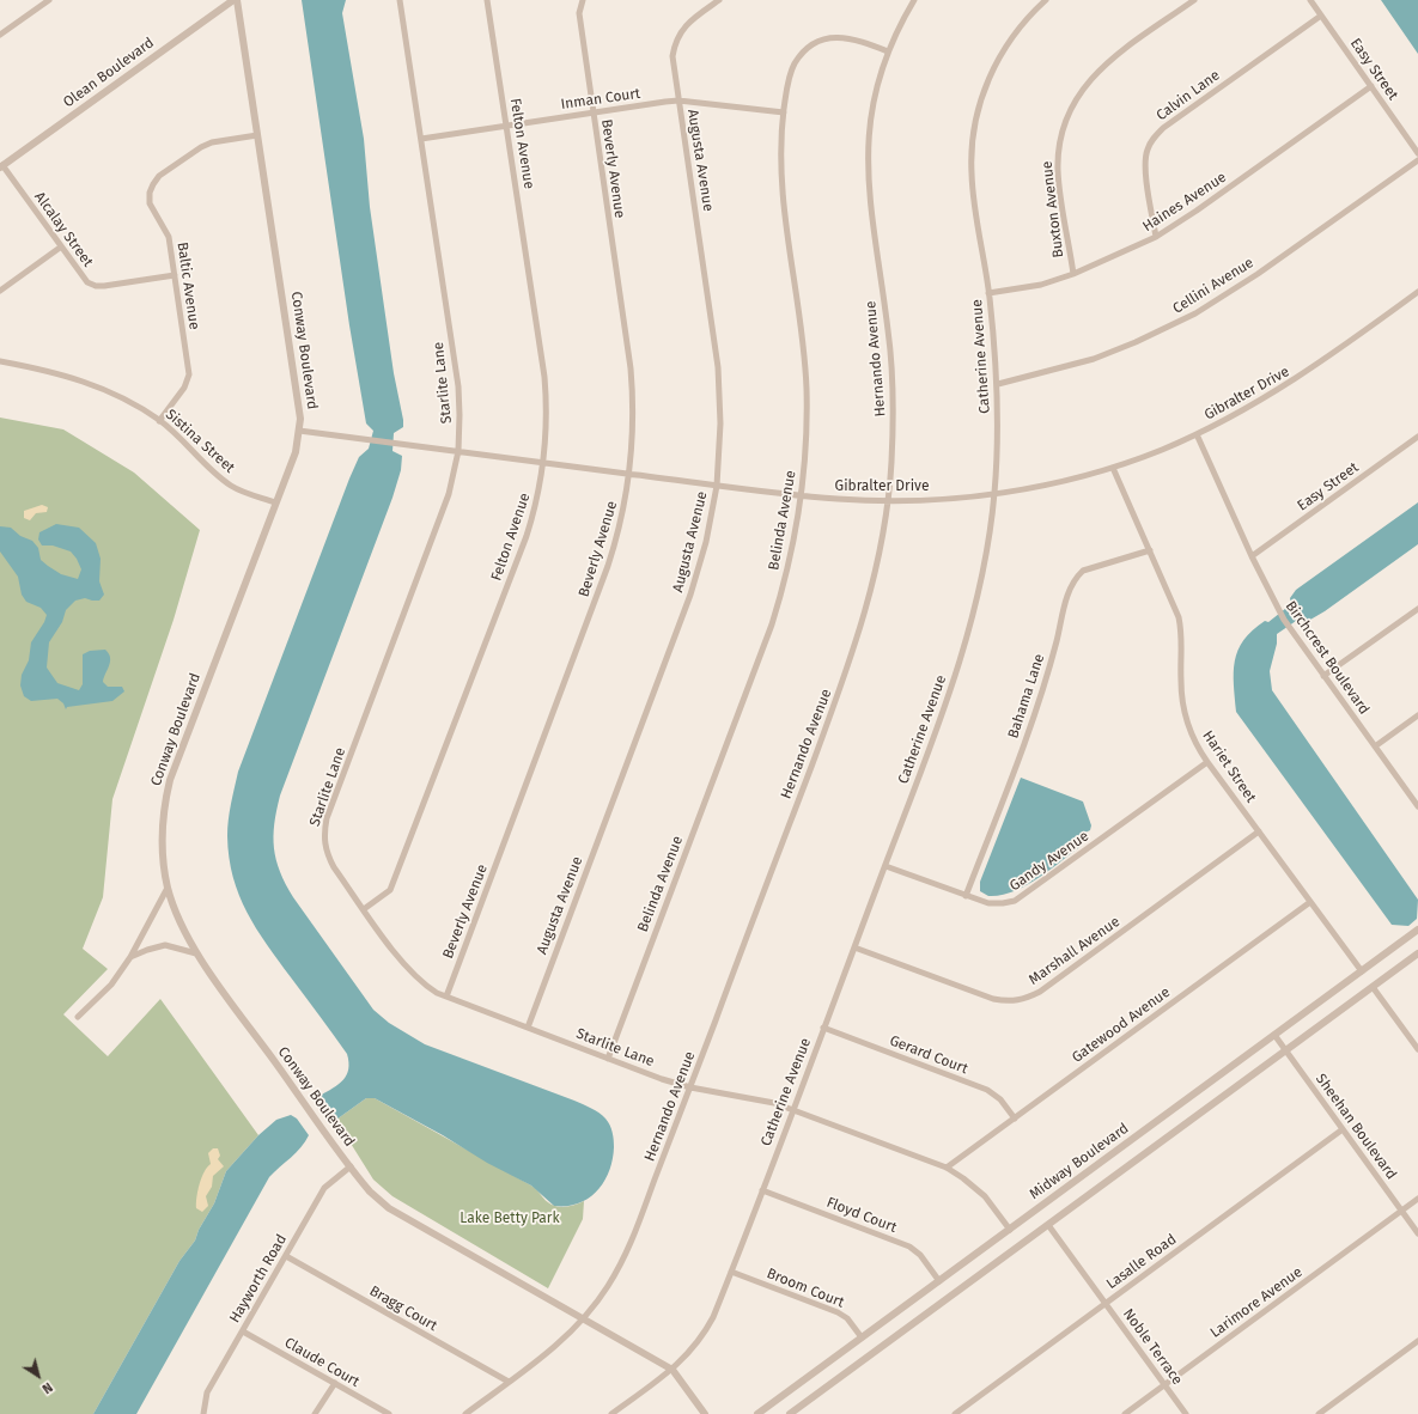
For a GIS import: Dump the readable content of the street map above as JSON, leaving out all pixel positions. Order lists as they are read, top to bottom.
{
  "streets": {
    "street": [
      "Easy Street",
      "Olean Boulevard",
      "Calvin Lane",
      "Inman Court",
      "Felton Avenue",
      "Augusta Avenue",
      "Beverly Avenue",
      "Haines Avenue",
      "Buxton Avenue",
      "Alcalay Street",
      "Baltic Avenue",
      "Cellini Avenue",
      "Conway Boulevard",
      "Catherine Avenue",
      "Hernando Avenue",
      "Starlite Lane",
      "Gibralter Drive",
      "Sistina Street",
      "Belinda Avenue",
      "Birchcrest Boulevard",
      "Bahama Lane",
      "Hariet Street",
      "Gandy Avenue",
      "Marshall Avenue",
      "Gatewood Avenue",
      "Gerard Court",
      "Sheehan Boulevard",
      "Midway Boulevard",
      "Floyd Court",
      "Lasalle Road",
      "Hayworth Road",
      "Broom Court",
      "Larimore Avenue",
      "Bragg Court",
      "Noble Terrace",
      "Claude Court"
    ]
  },
  "crossings": [
    ["Easy Street", "Calvin Lane"],
    ["Easy Street", "Haines Avenue"],
    ["Easy Street", "Birchcrest Boulevard"],
    ["Olean Boulevard", "Alcalay Street"],
    ["Olean Boulevard", "Conway Boulevard"],
    ["Calvin Lane", "Haines Avenue"],
    ["Inman Court", "Felton Avenue"],
    ["Inman Court", "Augusta Avenue"],
    ["Inman Court", "Beverly Avenue"],
    ["Inman Court", "Starlite Lane"],
    ["Inman Court", "Belinda Avenue"],
    ["Felton Avenue", "Starlite Lane"],
    ["Felton Avenue", "Gibralter Drive"],
    ["Augusta Avenue", "Starlite Lane"],
    ["Augusta Avenue", "Gibralter Drive"],
    ["Beverly Avenue", "Starlite Lane"],
    ["Beverly Avenue", "Gibralter Drive"],
    ["Haines Avenue", "Buxton Avenue"],
    ["Haines Avenue", "Catherine Avenue"],
    ["Alcalay Street", "Baltic Avenue"],
    ["Baltic Avenue", "Conway Boulevard"],
    ["Baltic Avenue", "Sistina Street"],
    ["Cellini Avenue", "Catherine Avenue"],
    ["Conway Boulevard", "Catherine Avenue"],
    ["Conway Boulevard", "Hernando Avenue"],
    ["Conway Boulevard", "Gibralter Drive"],
    ["Conway Boulevard", "Sistina Street"],
    ["Conway Boulevard", "Hayworth Road"],
    ["Catherine Avenue", "Starlite Lane"],
    ["Catherine Avenue", "Gibralter Drive"],
    ["Catherine Avenue", "Gandy Avenue"],
    ["Catherine Avenue", "Marshall Avenue"],
    ["Catherine Avenue", "Gerard Court"],
    ["Catherine Avenue", "Floyd Court"],
    ["Catherine Avenue", "Broom Court"],
    ["Hernando Avenue", "Starlite Lane"],
    ["Hernando Avenue", "Gibralter Drive"],
    ["Hernando Avenue", "Belinda Avenue"],
    ["Hernando Avenue", "Bragg Court"],
    ["Starlite Lane", "Gibralter Drive"],
    ["Starlite Lane", "Belinda Avenue"],
    ["Starlite Lane", "Gatewood Avenue"],
    ["Starlite Lane", "Midway Boulevard"],
    ["Gibralter Drive", "Belinda Avenue"],
    ["Gibralter Drive", "Birchcrest Boulevard"],
    ["Gibralter Drive", "Hariet Street"],
    ["Bahama Lane", "Hariet Street"],
    ["Bahama Lane", "Gandy Avenue"],
    ["Hariet Street", "Gandy Avenue"],
    ["Hariet Street", "Marshall Avenue"],
    ["Hariet Street", "Gatewood Avenue"],
    ["Hariet Street", "Midway Boulevard"],
    ["Gatewood Avenue", "Gerard Court"],
    ["Sheehan Boulevard", "Midway Boulevard"],
    ["Sheehan Boulevard", "Lasalle Road"],
    ["Sheehan Boulevard", "Larimore Avenue"],
    ["Midway Boulevard", "Floyd Court"],
    ["Midway Boulevard", "Broom Court"],
    ["Lasalle Road", "Noble Terrace"],
    ["Hayworth Road", "Bragg Court"],
    ["Hayworth Road", "Claude Court"],
    ["Larimore Avenue", "Noble Terrace"]
  ],
  "parks": ["Lake Betty Park"],
  "north": "bottom right"
}
